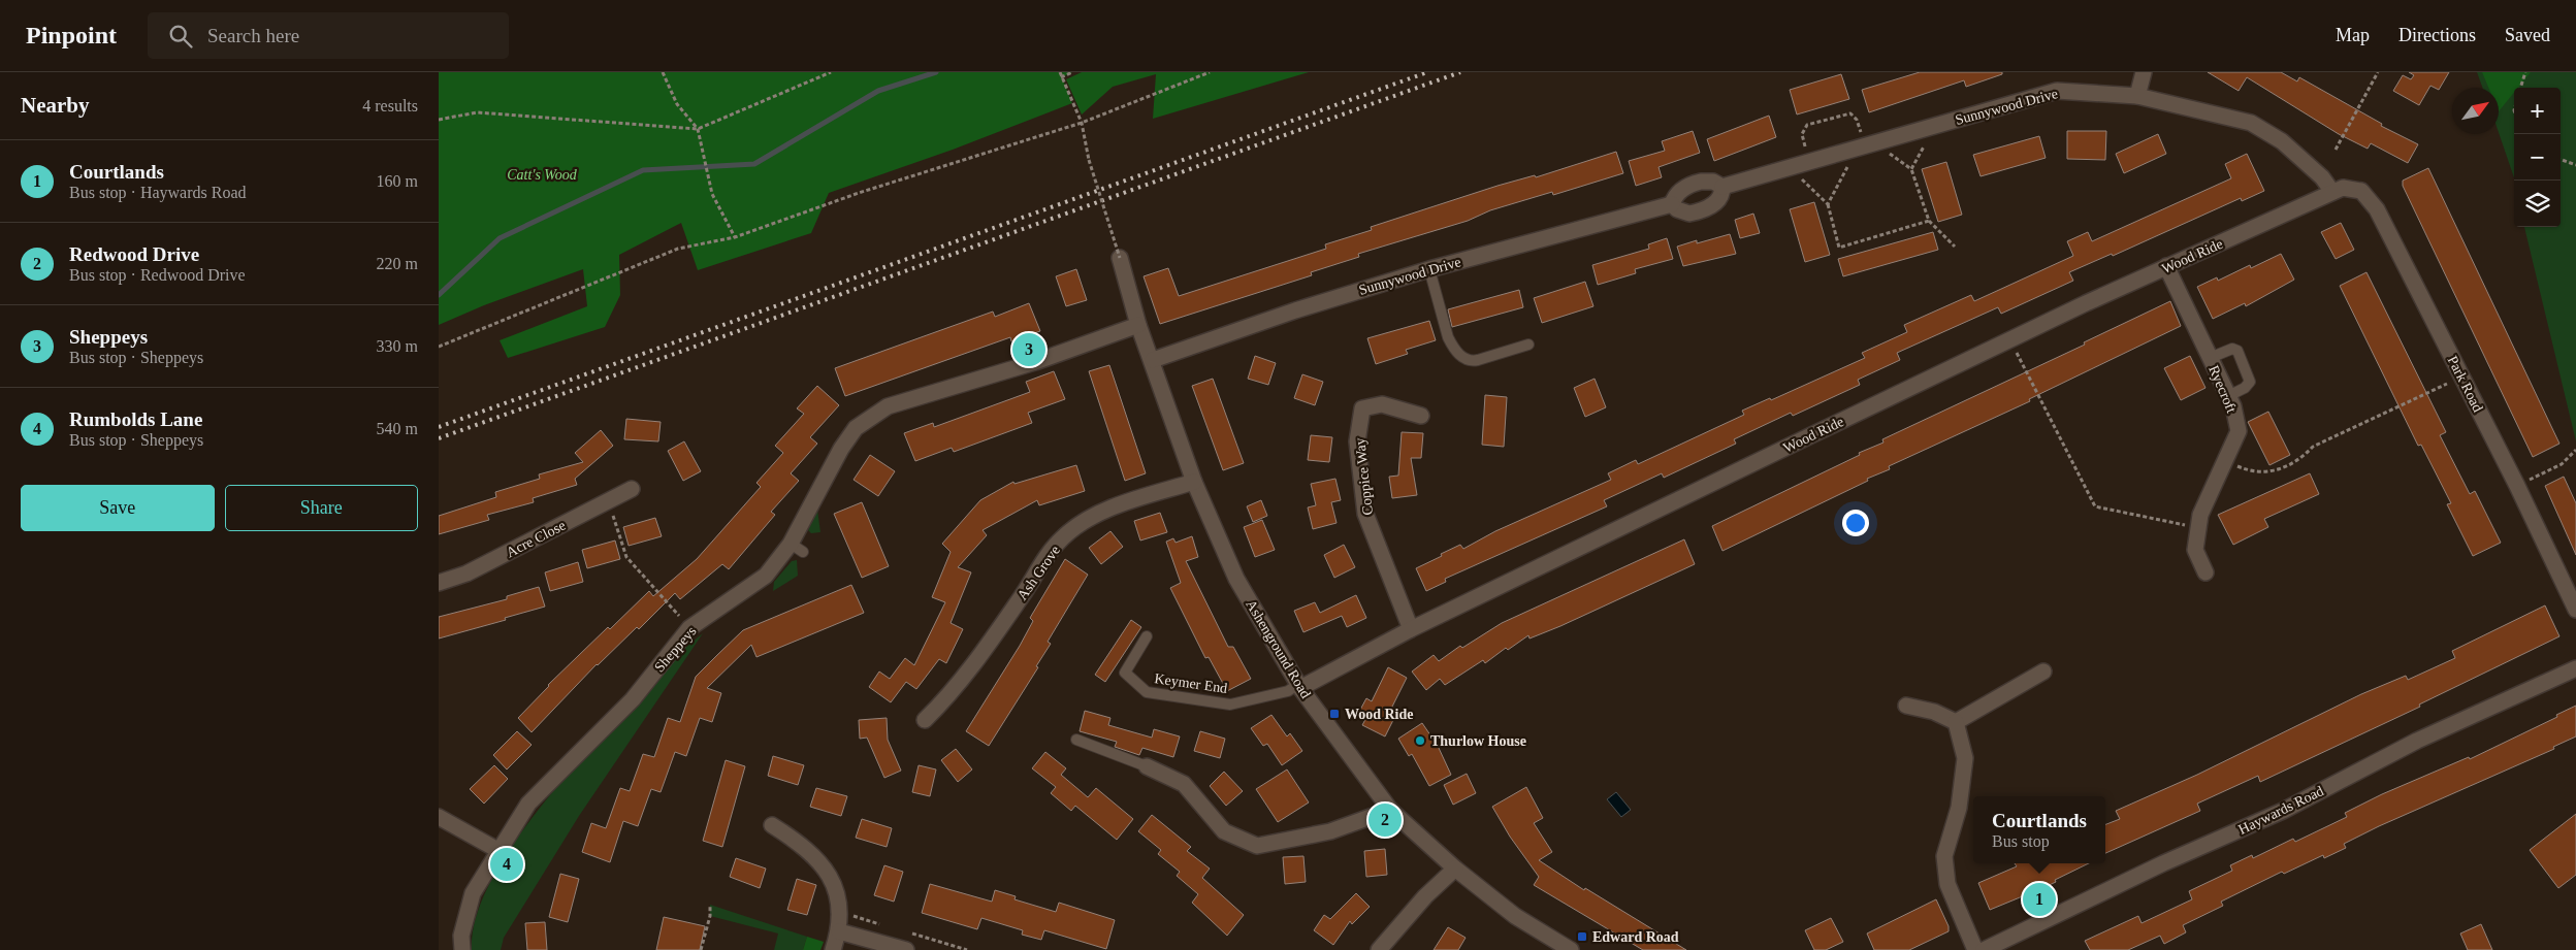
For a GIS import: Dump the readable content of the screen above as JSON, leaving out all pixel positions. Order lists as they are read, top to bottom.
{
  "streets": {
    "street": [
      "Sunnywood Drive",
      "Wood Ride",
      "Park Road",
      "Ryecroft",
      "Coppice Way",
      "Acre Close",
      "Ash Grove",
      "Sheppeys",
      "Ashenground Road",
      "Haywards Road"
    ],
    "lane": ["Keymer End"]
  },
  "crossings": [
    ["Sunnywood Drive", "Wood Ride"],
    ["Sunnywood Drive", "Park Road"],
    ["Sunnywood Drive", "Ashenground Road"],
    ["Wood Ride", "Park Road"],
    ["Wood Ride", "Ryecroft"],
    ["Wood Ride", "Coppice Way"],
    ["Wood Ride", "Ashenground Road"],
    ["Wood Ride", "Keymer End"],
    ["Ash Grove", "Ashenground Road"],
    ["Sheppeys", "Ashenground Road"],
    ["Ashenground Road", "Keymer End"]
  ],
  "parks": ["Catt's Wood"],
  "places": {
    "transit": ["Wood Ride", "Edward Road"],
    "other": ["Thurlow House"]
  },
  "north": "top right",
  "page": {
    "header": "Pinpoint",
    "search": "Search here",
    "nav": ["Map", "Directions", "Saved"],
    "heading": ["Nearby", "4 results"],
    "map_buttons": ["+", "−"],
    "list": [
      {
        "mark": "1",
        "name": "Courtlands",
        "note": "Bus stop · Haywards Road",
        "value": "160 m"
      },
      {
        "mark": "2",
        "name": "Redwood Drive",
        "note": "Bus stop · Redwood Drive",
        "value": "220 m"
      },
      {
        "mark": "3",
        "name": "Sheppeys",
        "note": "Bus stop · Sheppeys",
        "value": "330 m"
      },
      {
        "mark": "4",
        "name": "Rumbolds Lane",
        "note": "Bus stop · Sheppeys",
        "value": "540 m"
      }
    ],
    "pins": [
      "3",
      "2",
      "4",
      "1"
    ],
    "buttons": ["Save", "Share"],
    "popup": ["Courtlands", "Bus stop"]
  }
}
